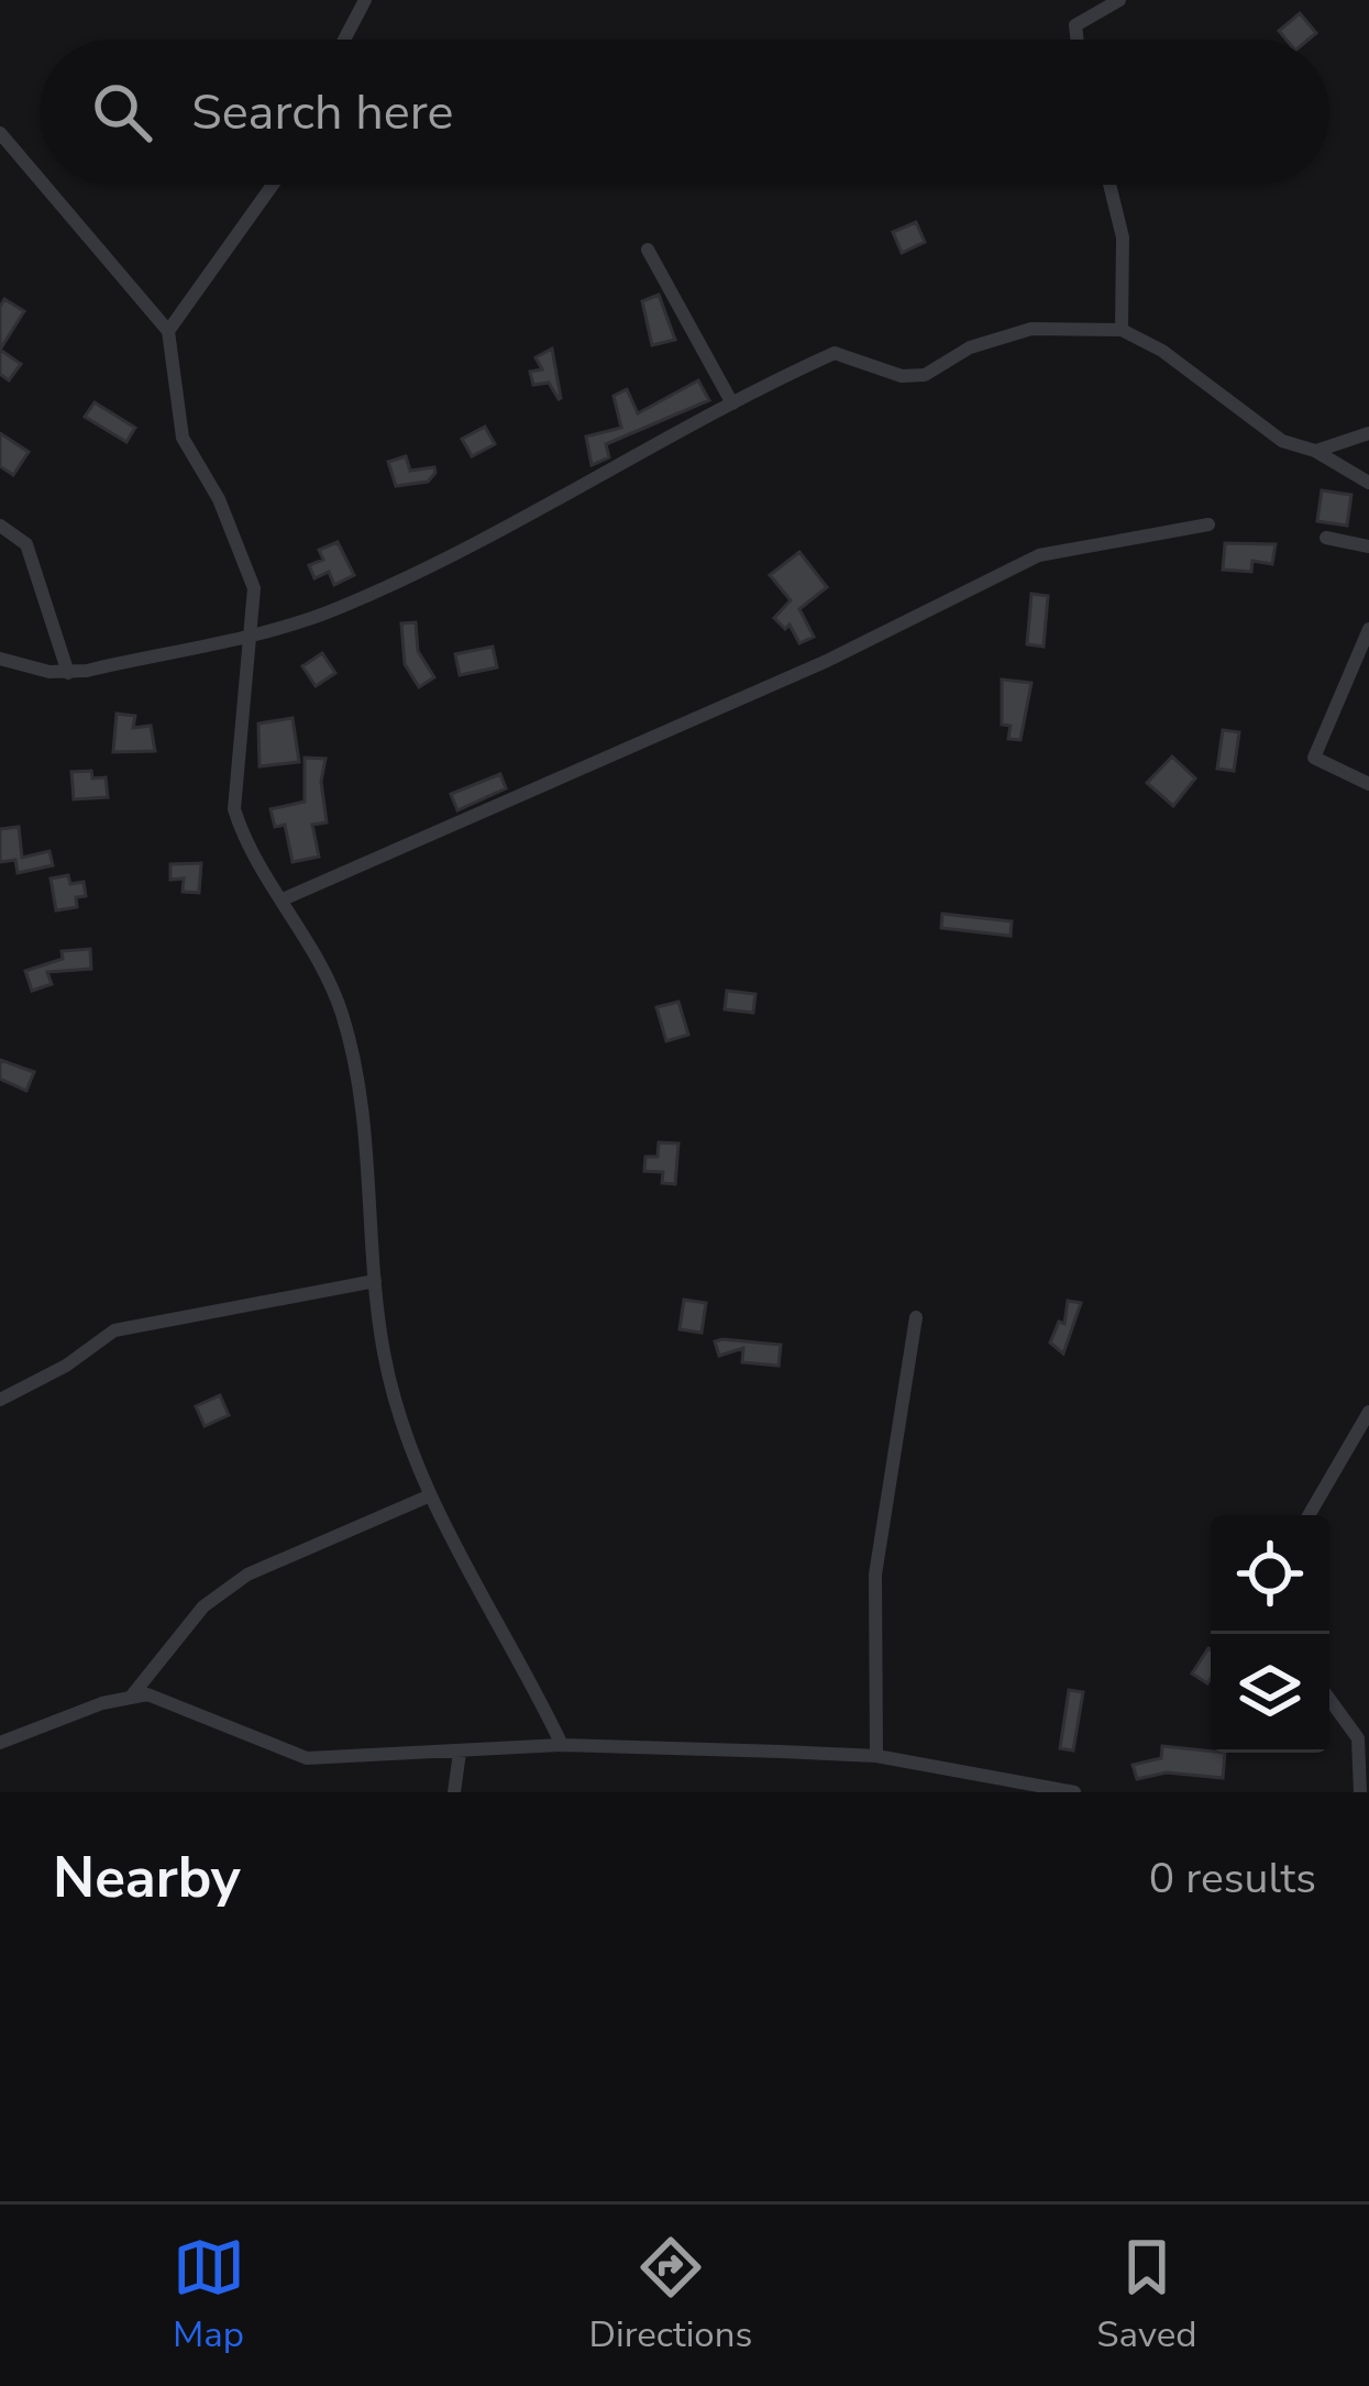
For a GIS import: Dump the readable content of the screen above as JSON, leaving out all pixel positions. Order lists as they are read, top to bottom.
{
  "page": {
    "search": "Search here",
    "heading": ["Nearby", "0 results"],
    "nav": ["Map", "Directions", "Saved"]
  }
}
